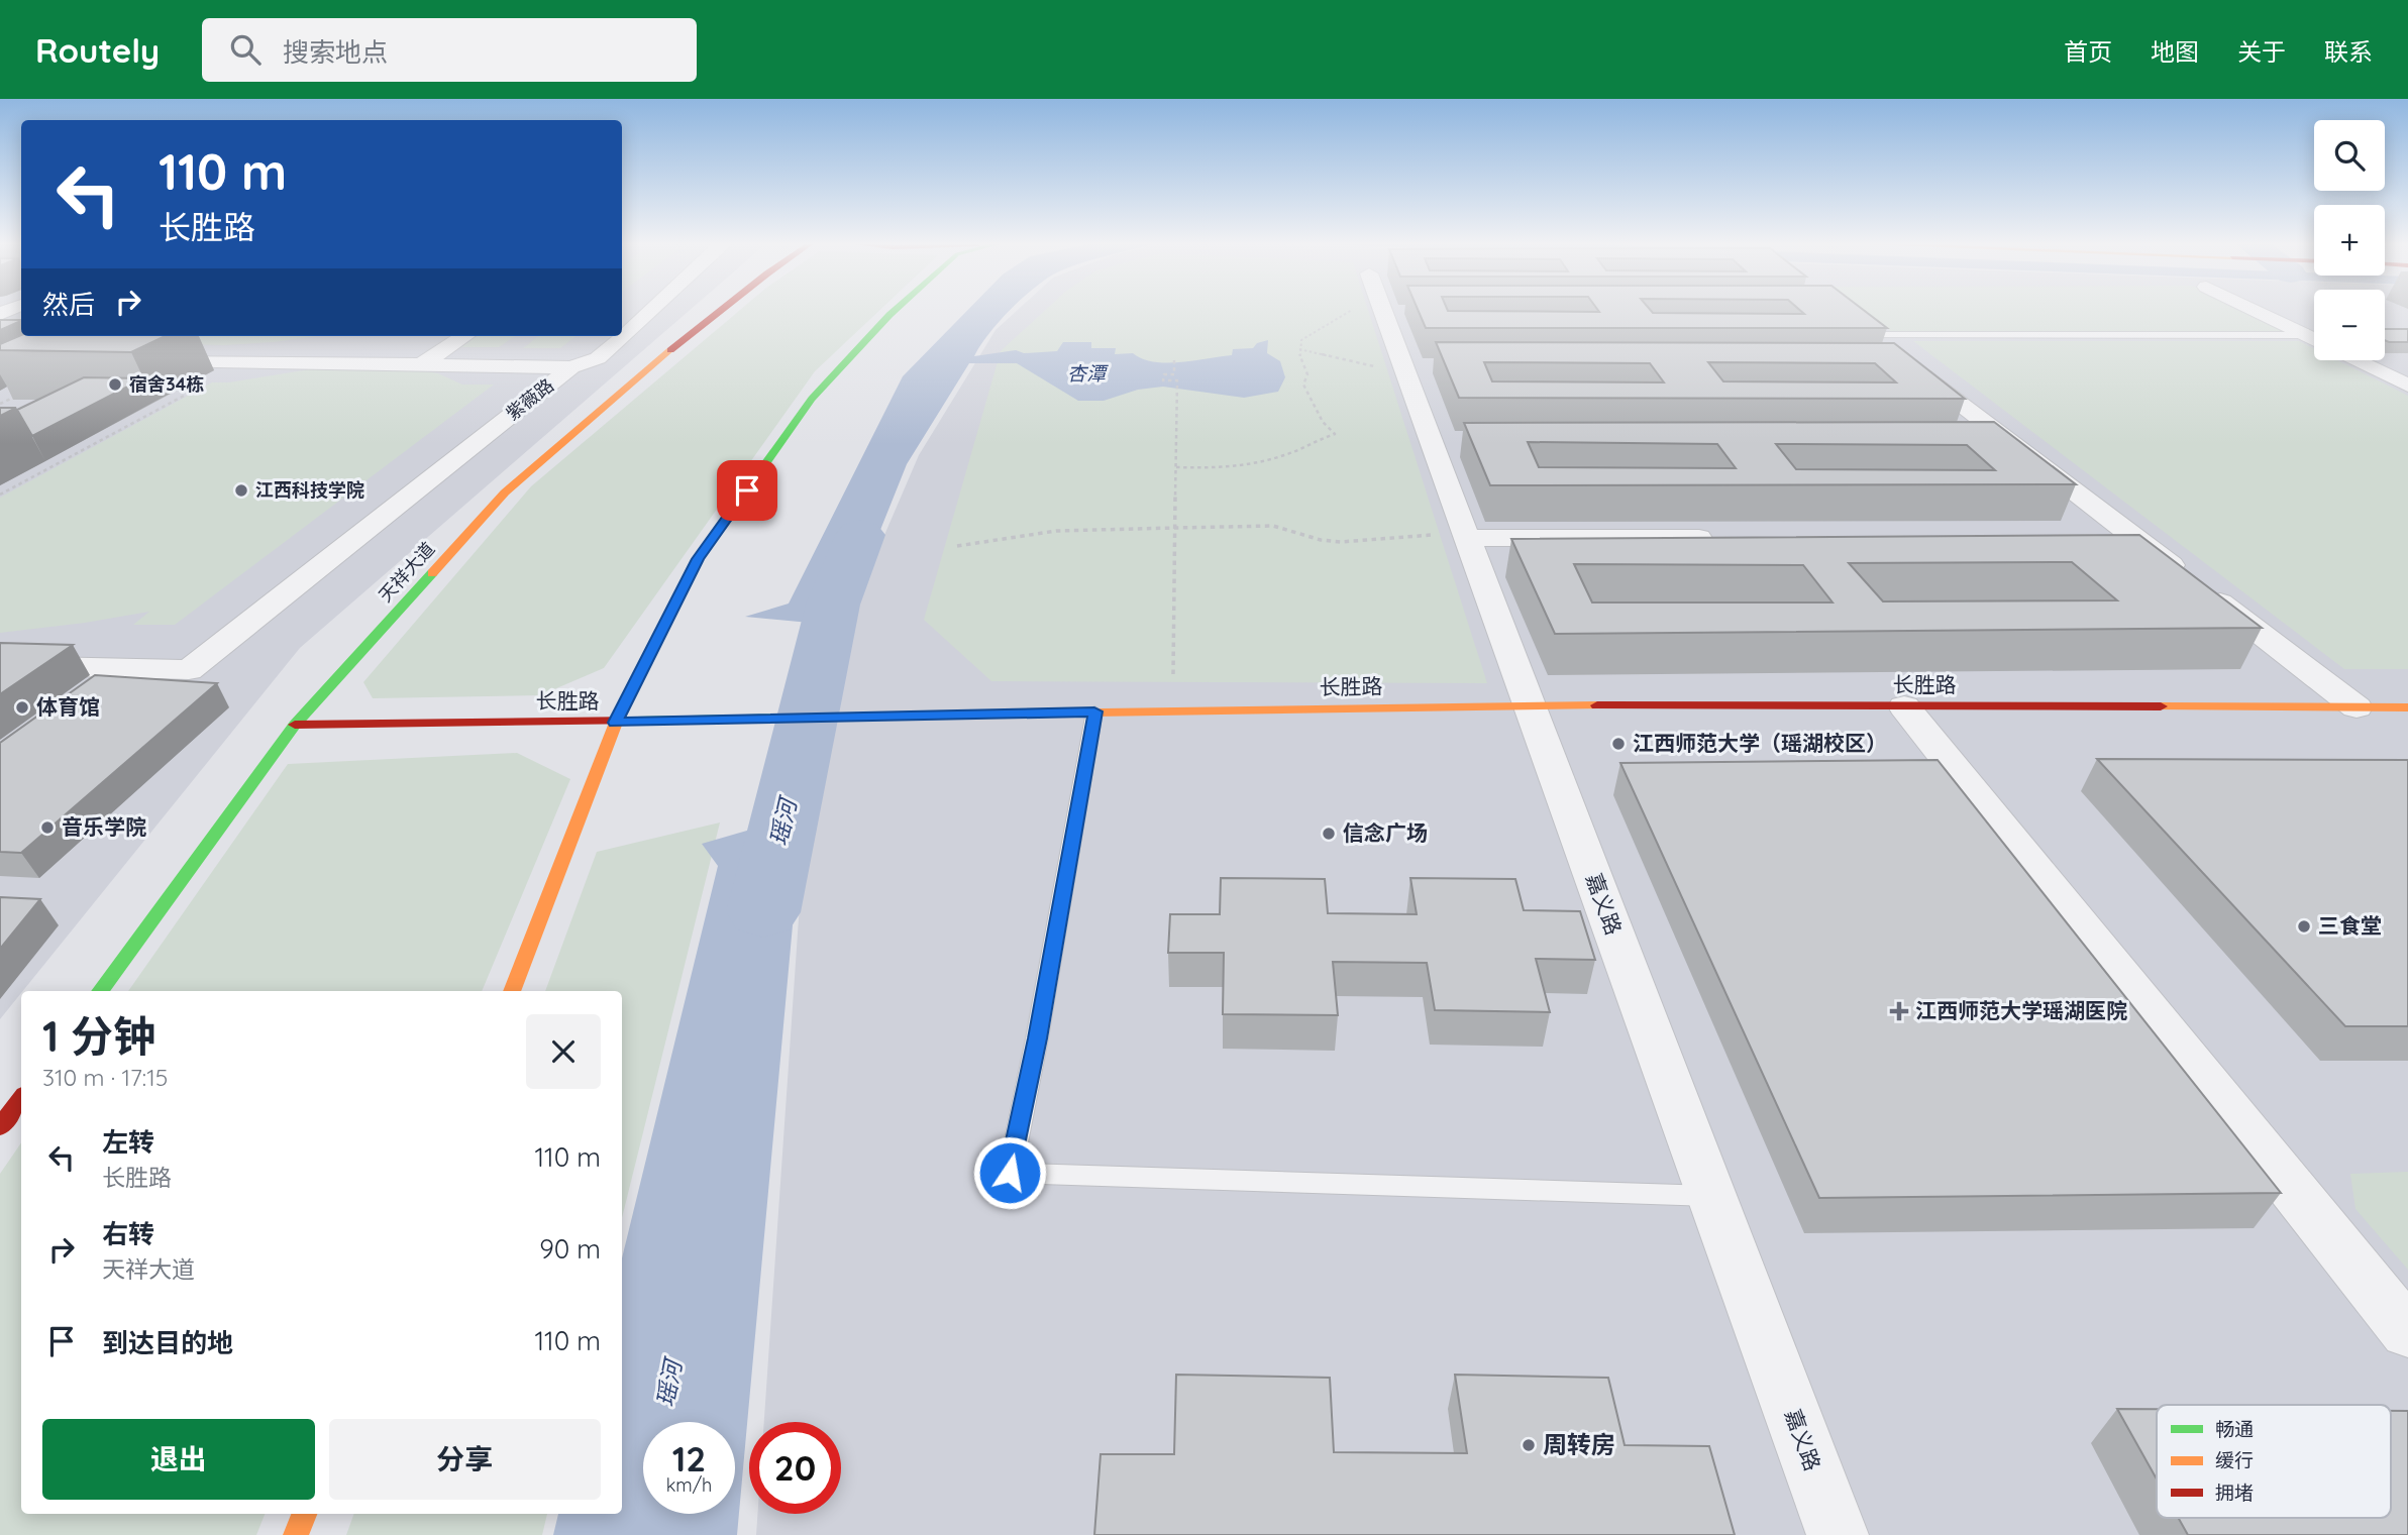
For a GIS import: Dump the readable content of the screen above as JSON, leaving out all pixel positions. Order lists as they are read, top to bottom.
{
  "streets": {
    "main road": ["天祥大道", "长胜路"],
    "street": ["紫薇路", "嘉义路"]
  },
  "crossings": [
    ["天祥大道", "长胜路"],
    ["长胜路", "嘉义路"]
  ],
  "water": ["杏潭", "瑶河"],
  "places": {
    "other": [
      "宿舍34栋",
      "江西科技学院",
      "体育馆",
      "江西师范大学（瑶湖校区）",
      "音乐学院",
      "信念广场",
      "三食堂",
      "周转房"
    ],
    "health": ["江西师范大学瑶湖医院"]
  },
  "legend": ["畅通", "缓行", "拥堵"],
  "page": {
    "header": "Routely",
    "search": "搜索地点",
    "nav": [
      "首页",
      "地图",
      "关于",
      "联系"
    ],
    "map_buttons": ["+", "−"],
    "turn": ["110 m", "长胜路"],
    "then": "然后",
    "heading": ["1 分钟", "310 m · 17:15"],
    "list": [
      {
        "name": "左转",
        "note": "长胜路",
        "value": "110 m"
      },
      {
        "name": "右转",
        "note": "天祥大道",
        "value": "90 m"
      },
      {
        "name": "到达目的地",
        "value": "110 m"
      }
    ],
    "buttons": ["退出", "分享"],
    "speed": "12 km/h",
    "limit": "20"
  }
}
